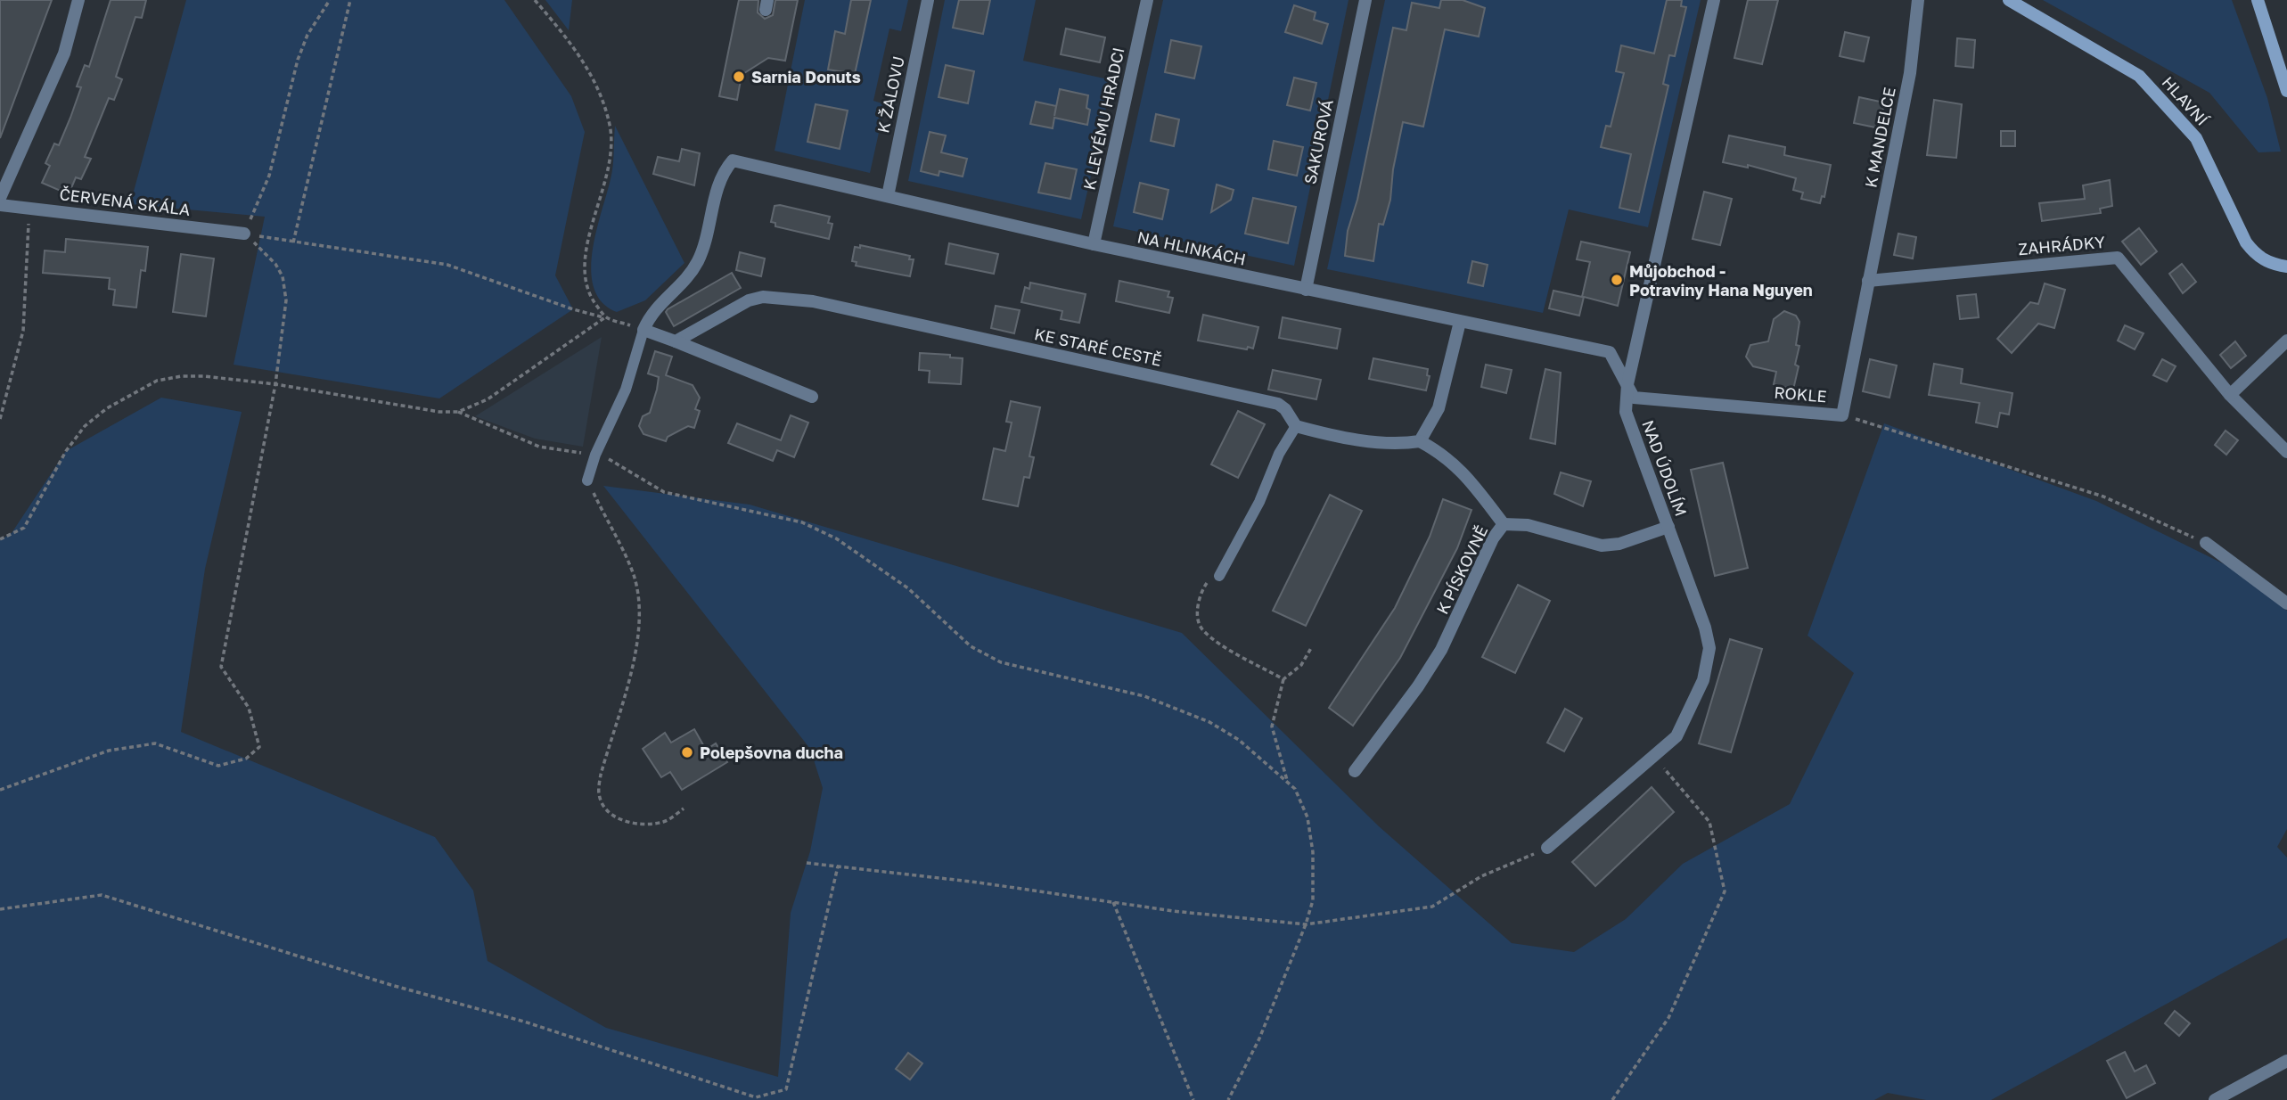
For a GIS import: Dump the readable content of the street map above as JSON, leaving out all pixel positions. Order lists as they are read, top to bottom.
{
  "streets": {
    "street": [
      "K ŽALOVU",
      "HLAVNÍ",
      "K LEVÉMU HRADCI",
      "K MANDELCE",
      "SAKUROVÁ",
      "ČERVENÁ SKÁLA",
      "ZAHRÁDKY",
      "NA HLINKÁCH",
      "KE STARÉ CESTĚ",
      "ROKLE",
      "NAD ÚDOLÍM",
      "K PÍSKOVNĚ"
    ]
  },
  "crossings": [
    ["K ŽALOVU", "NA HLINKÁCH"],
    ["K LEVÉMU HRADCI", "NA HLINKÁCH"],
    ["K MANDELCE", "ZAHRÁDKY"],
    ["K MANDELCE", "ROKLE"],
    ["SAKUROVÁ", "NA HLINKÁCH"],
    ["ZAHRÁDKY", "ROKLE"],
    ["NA HLINKÁCH", "ROKLE"],
    ["NA HLINKÁCH", "NAD ÚDOLÍM"],
    ["ROKLE", "NAD ÚDOLÍM"],
    ["NAD ÚDOLÍM", "K PÍSKOVNĚ"]
  ],
  "places": ["Sarnia Donuts", "Můjobchod - Potraviny Hana Nguyen", "Polepšovna ducha"]
}
